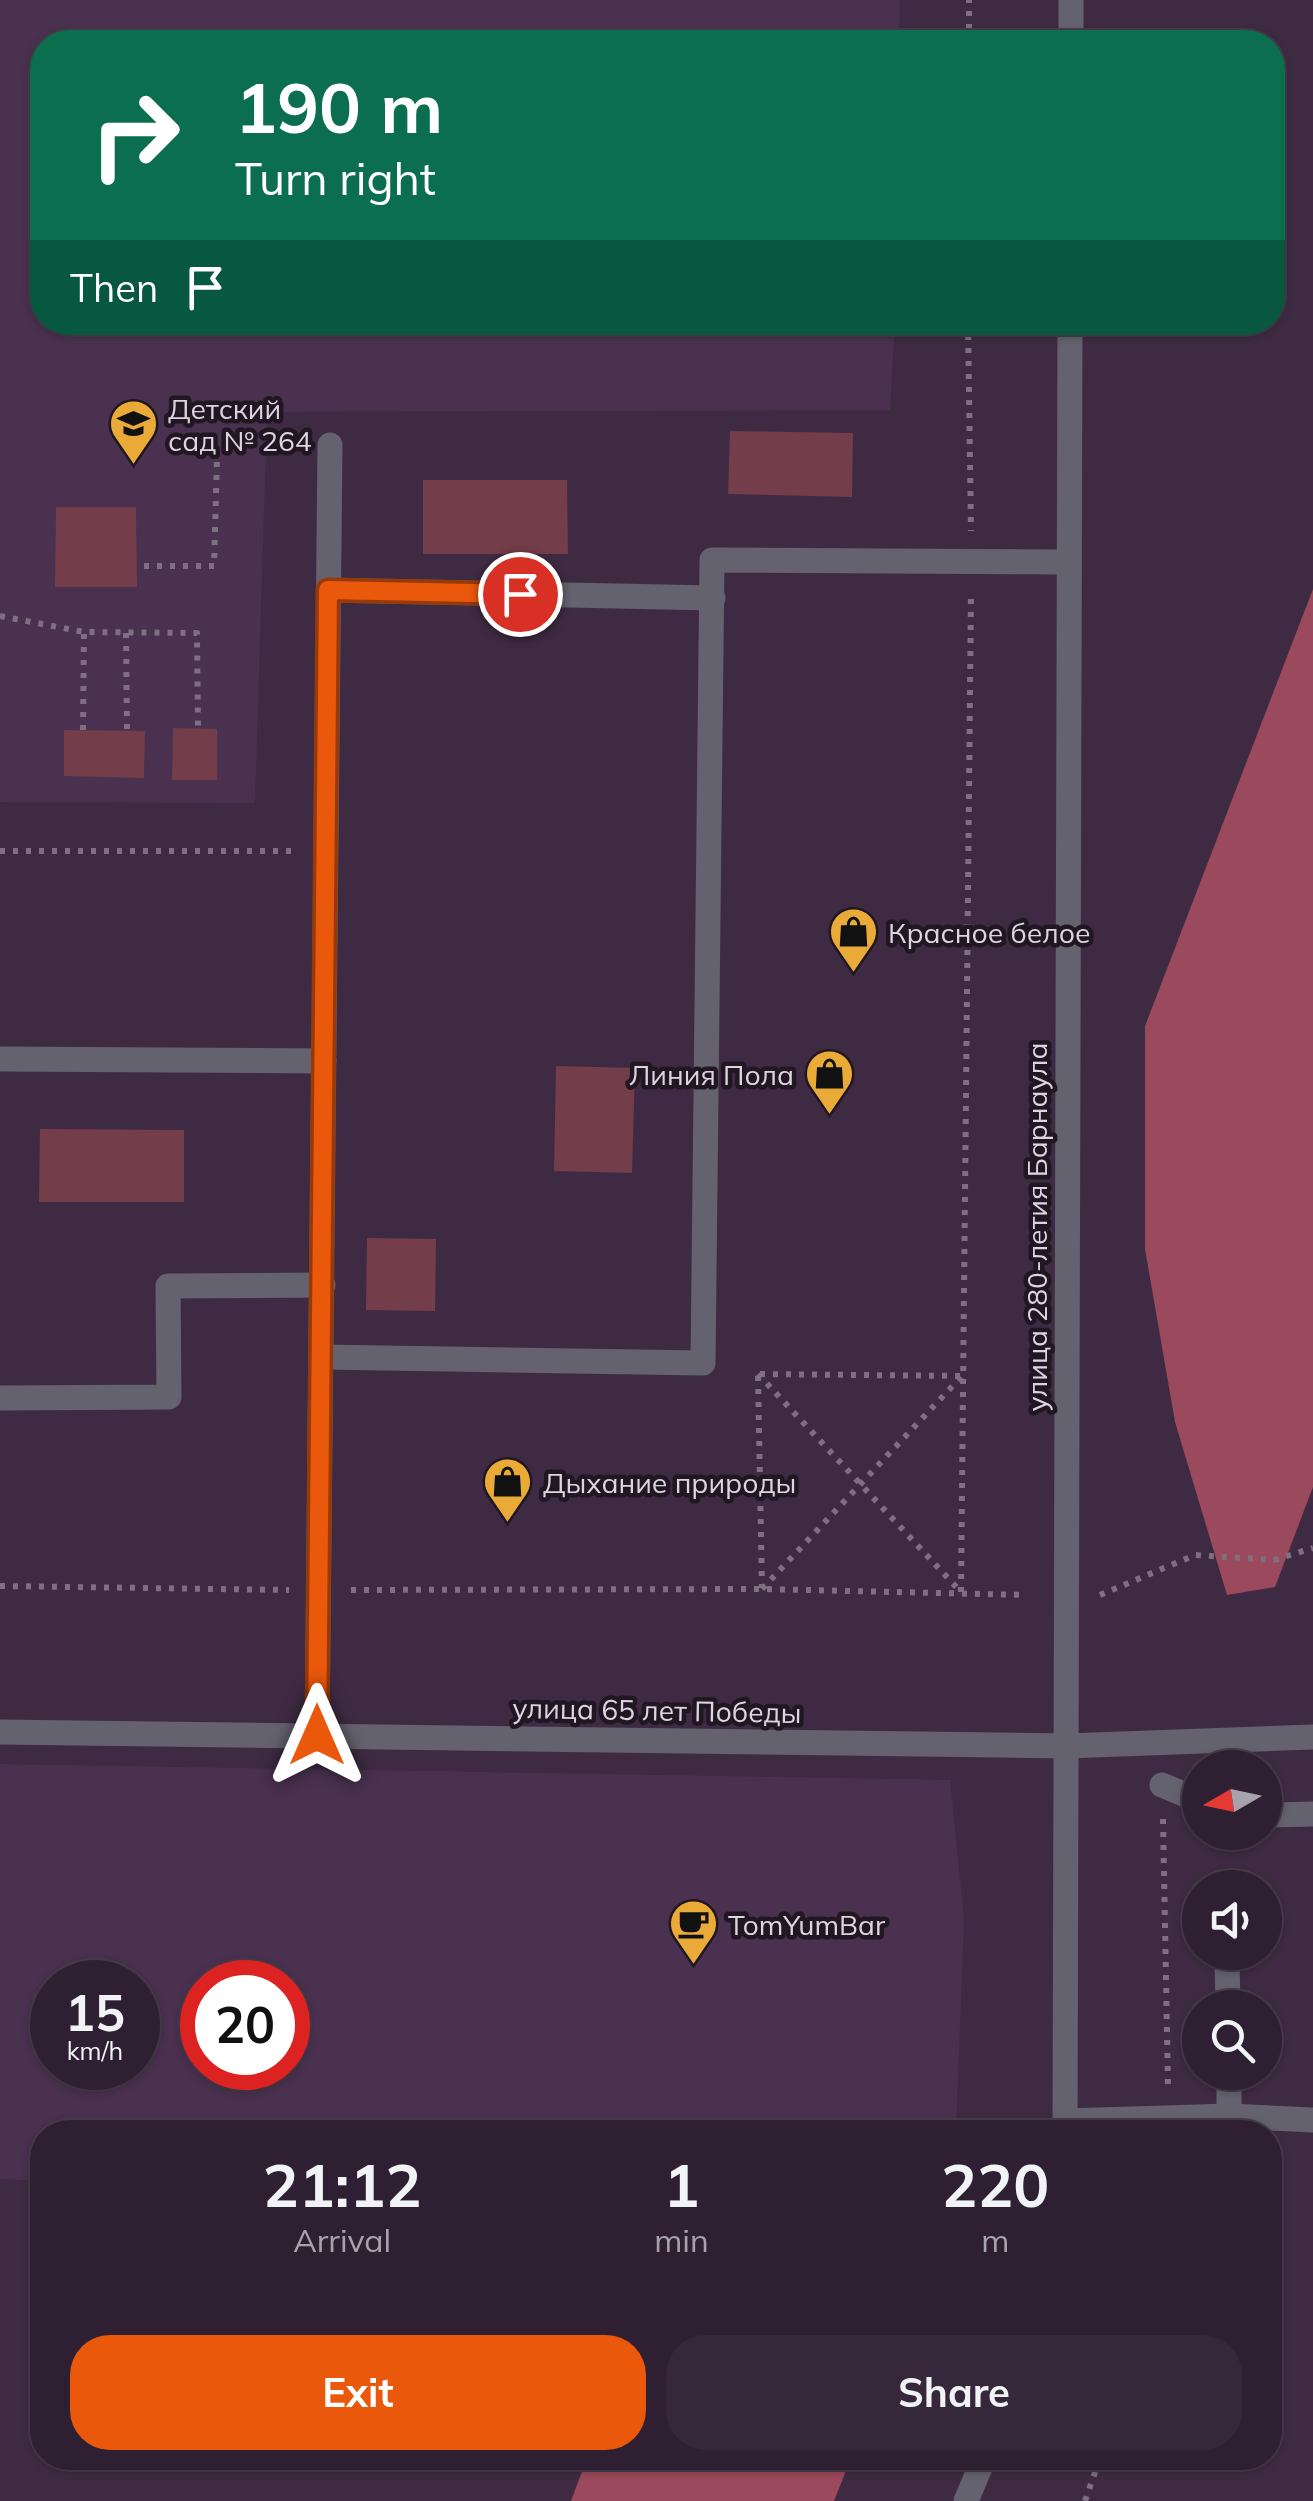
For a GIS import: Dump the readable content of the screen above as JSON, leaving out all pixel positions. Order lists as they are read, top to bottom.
{
  "streets": {
    "street": ["улица 280-летия Барнаула", "улица 65 лет Победы"]
  },
  "crossings": [
    ["улица 280-летия Барнаула", "улица 65 лет Победы"]
  ],
  "places": {
    "school or university": ["Детский сад № 264"],
    "shop": ["Красное белое", "Линия Пола", "Дыхание природы"],
    "cafe": ["TomYumBar"]
  },
  "north": "left",
  "page": {
    "turn": ["190 m", "Turn right"],
    "then": "Then",
    "speed": "15 km/h",
    "limit": "20",
    "eta": [
      "21:12",
      "Arrival",
      "1",
      "min",
      "220",
      "m"
    ],
    "buttons": ["Exit", "Share"]
  }
}
